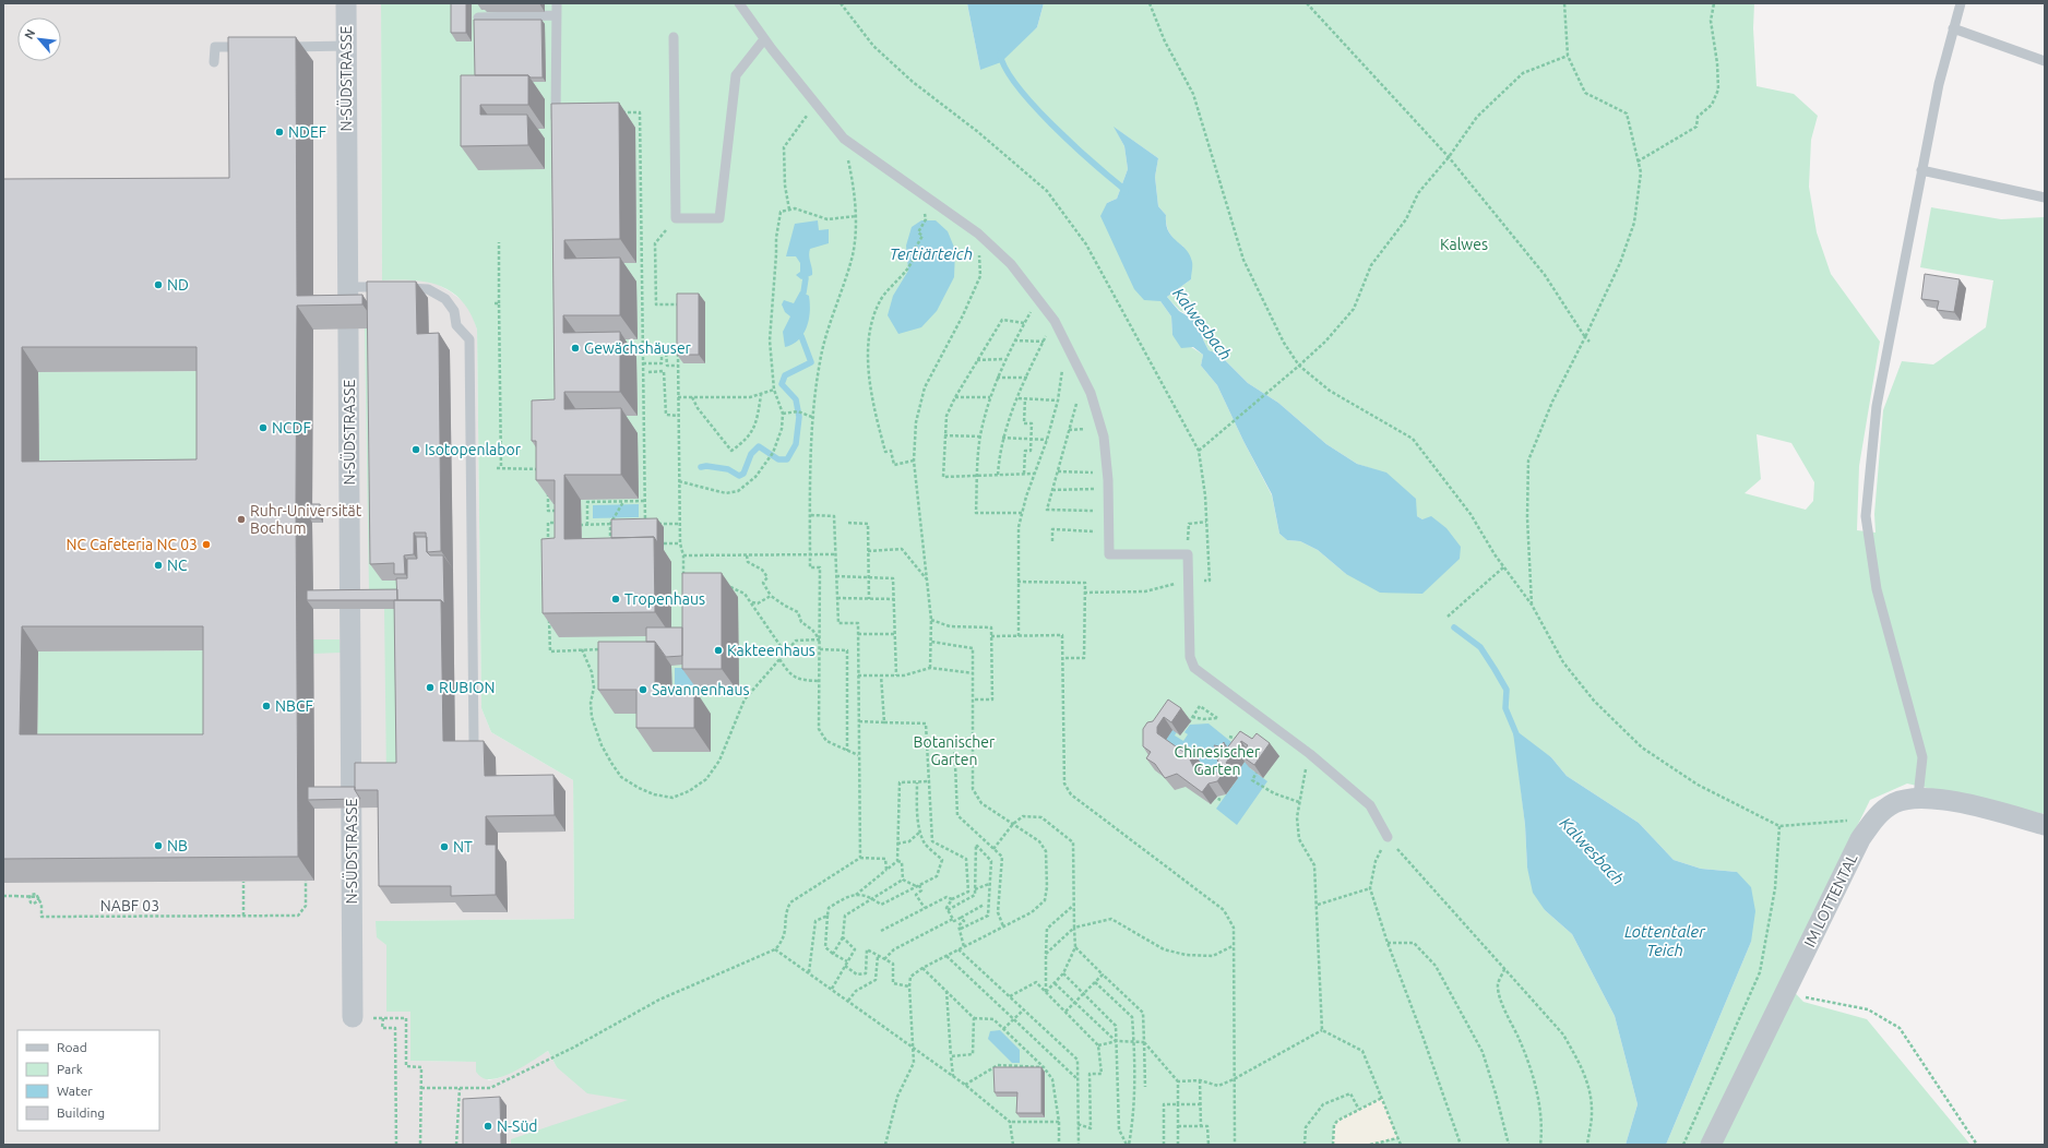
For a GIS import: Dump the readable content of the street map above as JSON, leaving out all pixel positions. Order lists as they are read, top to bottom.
{
  "streets": {
    "street": ["N-SÜDSTRASSE", "IM LOTTENTAL"],
    "path": ["NABF 03"]
  },
  "water": ["Tertiärteich", "Kalwesbach", "Lottentaler Teich"],
  "parks": ["Kalwes", "Botanischer Garten", "Chinesischer Garten"],
  "places": [
    "NDEF",
    "ND",
    "Gewächshäuser",
    "NCDF",
    "Isotopenlabor",
    "Ruhr-Universität Bochum",
    "NC Cafeteria NC 03",
    "NC",
    "Tropenhaus",
    "Kakteenhaus",
    "RUBION",
    "Savannenhaus",
    "NBCF",
    "NB",
    "NT",
    "N-Süd"
  ],
  "legend": [
    "Road",
    "Park",
    "Water",
    "Building"
  ],
  "north": "top left"
}
